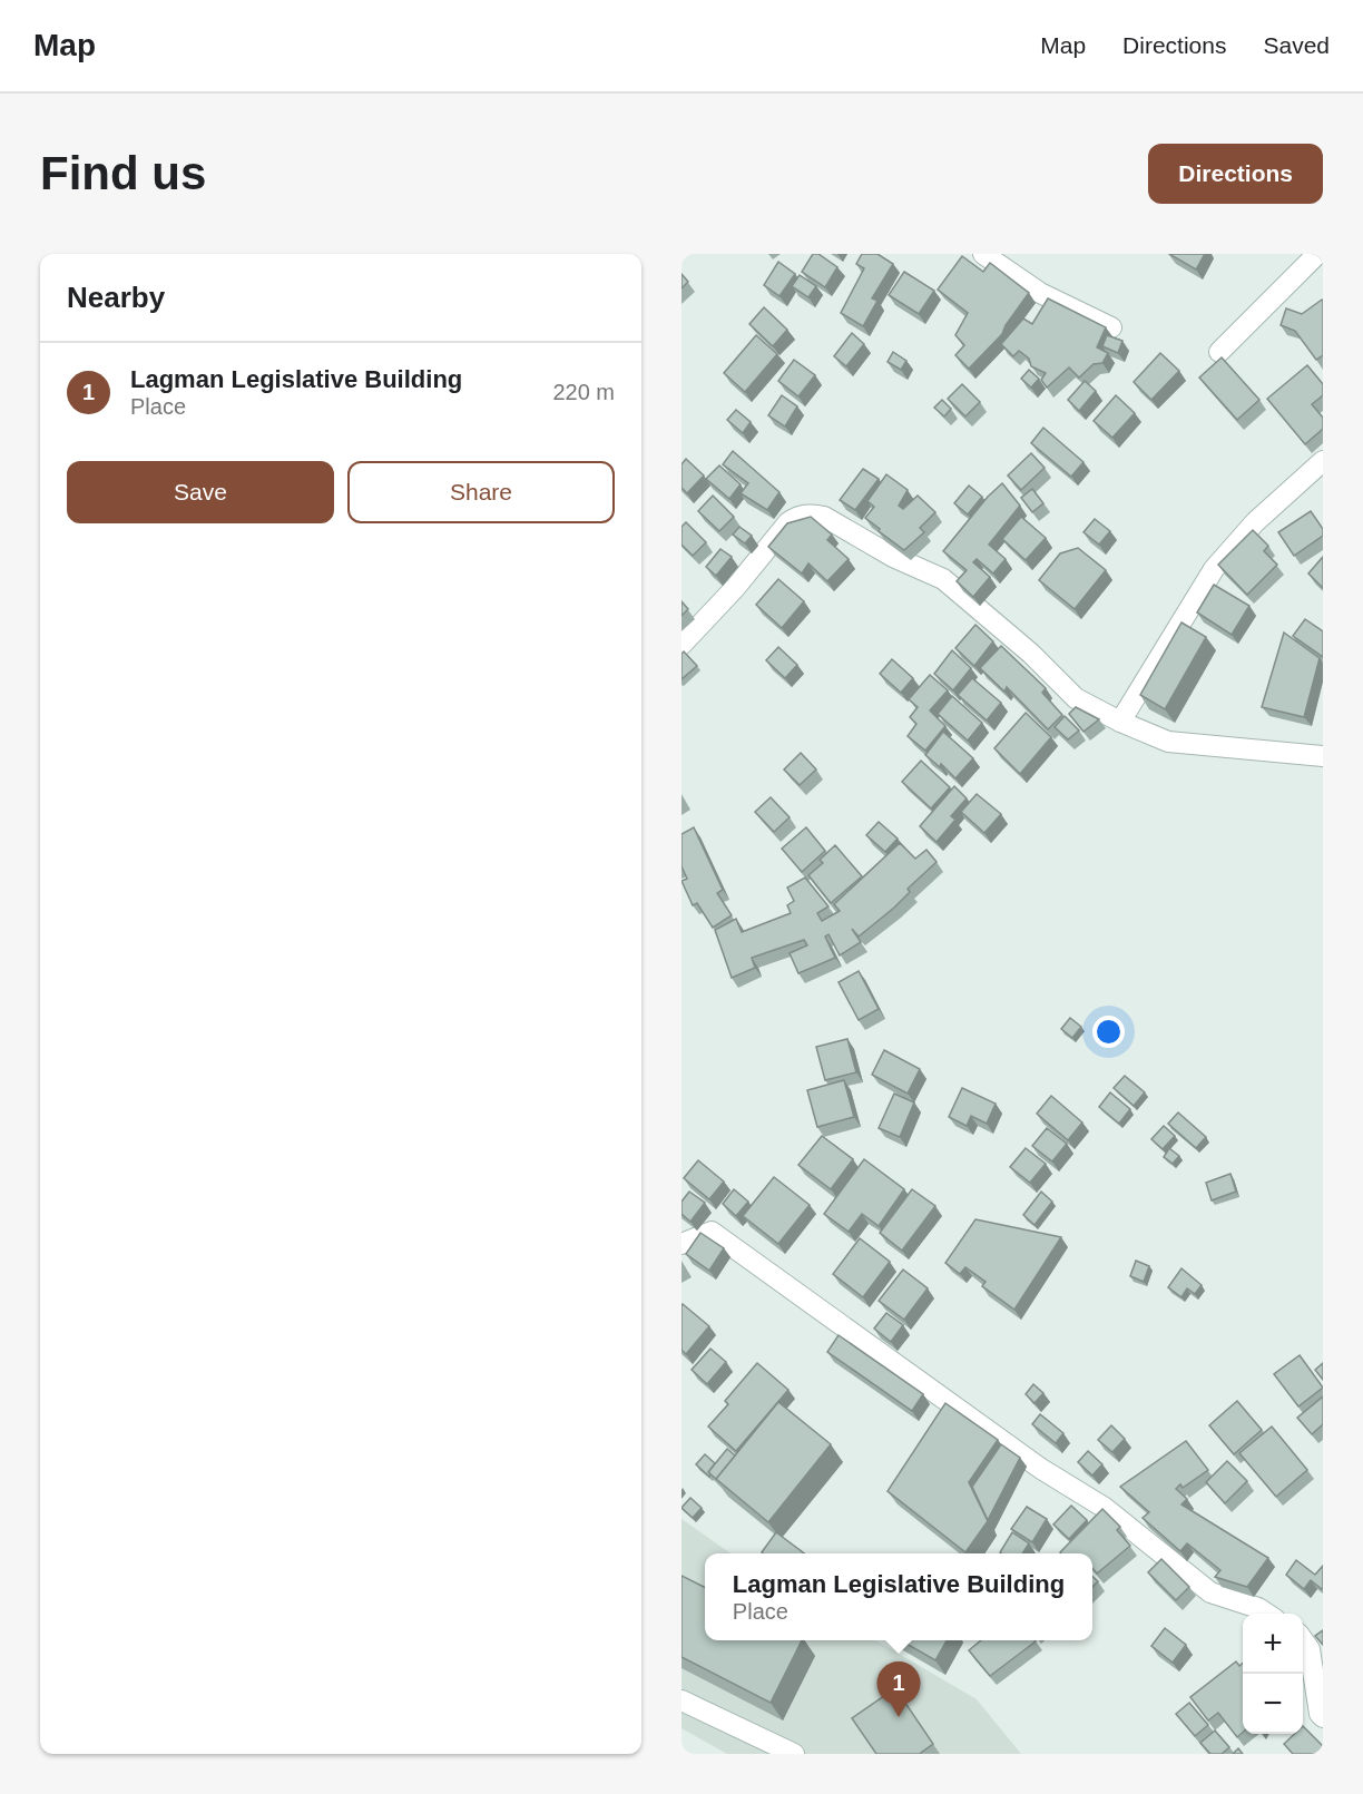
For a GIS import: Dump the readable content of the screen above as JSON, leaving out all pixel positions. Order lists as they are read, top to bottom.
{
  "page": {
    "header": "Map",
    "nav": ["Map", "Directions", "Saved"],
    "buttons": [
      "Directions",
      ["Save", "Share"]
    ],
    "title": "Find us",
    "heading": "Nearby",
    "list": [
      {
        "mark": "1",
        "name": "Lagman Legislative Building",
        "note": "Place",
        "value": "220 m"
      }
    ],
    "popup": ["Lagman Legislative Building", "Place"],
    "map_buttons": ["+", "−"],
    "pins": "1"
  }
}
